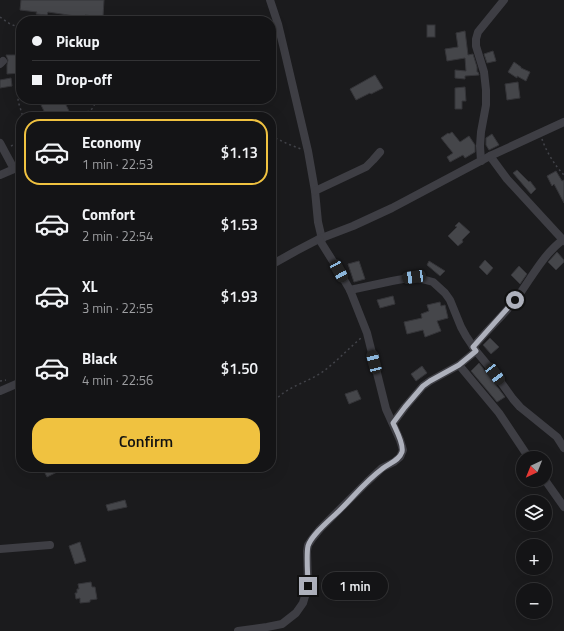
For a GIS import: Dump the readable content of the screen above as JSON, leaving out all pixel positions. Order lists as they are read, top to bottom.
{
  "north": "bottom left",
  "page": {
    "banner": ["Pickup", "Drop-off"],
    "list": [
      {
        "name": "Economy",
        "note": "1 min · 22:53",
        "value": "$1.13"
      },
      {
        "name": "Comfort",
        "note": "2 min · 22:54",
        "value": "$1.53"
      },
      {
        "name": "XL",
        "note": "3 min · 22:55",
        "value": "$1.93"
      },
      {
        "name": "Black",
        "note": "4 min · 22:56",
        "value": "$1.50"
      }
    ],
    "buttons": "Confirm",
    "map_buttons": ["+", "−"],
    "bubble": "1 min"
  }
}
